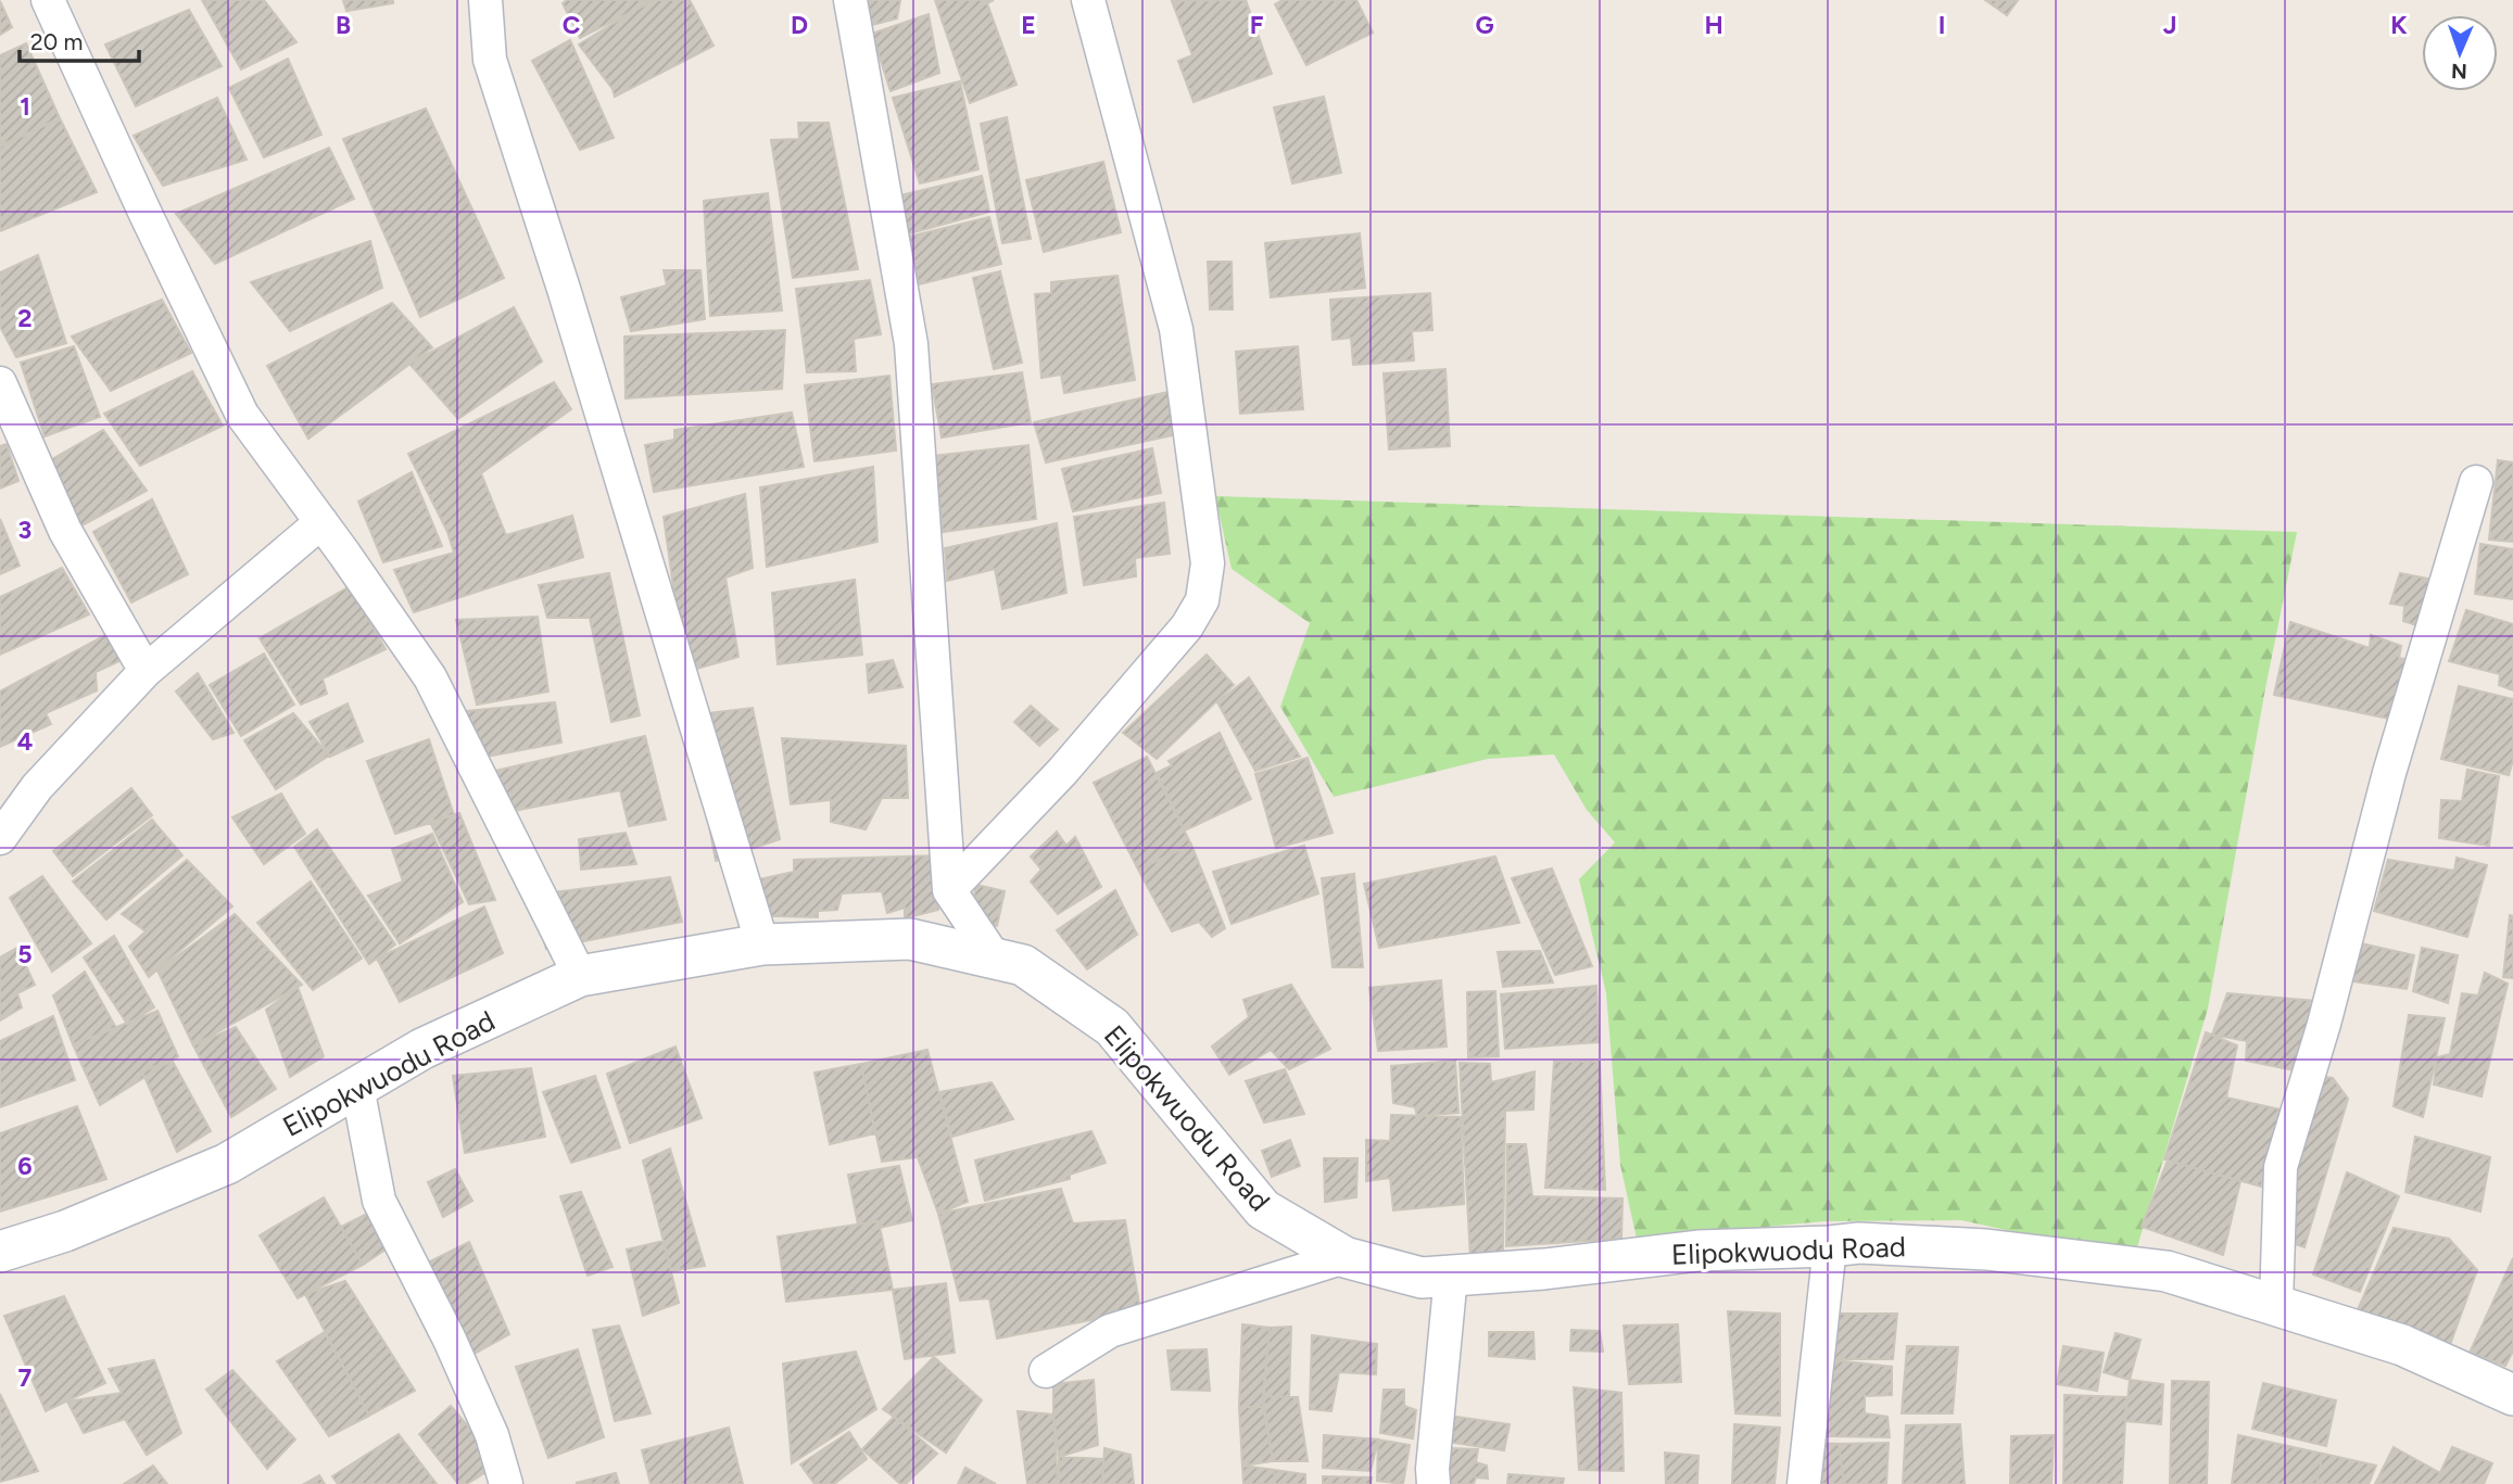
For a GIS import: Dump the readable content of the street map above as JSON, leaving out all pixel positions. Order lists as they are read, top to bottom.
{
  "streets": {
    "street": ["Elipokwuodu Road"]
  },
  "scale_bar": "20 m",
  "north": "bottom",
  "grid": {
    "columns": [
      "B",
      "C",
      "D",
      "E",
      "F",
      "G",
      "H",
      "I",
      "J",
      "K"
    ],
    "rows": [
      "1",
      "2",
      "3",
      "4",
      "5",
      "6",
      "7"
    ]
  }
}
